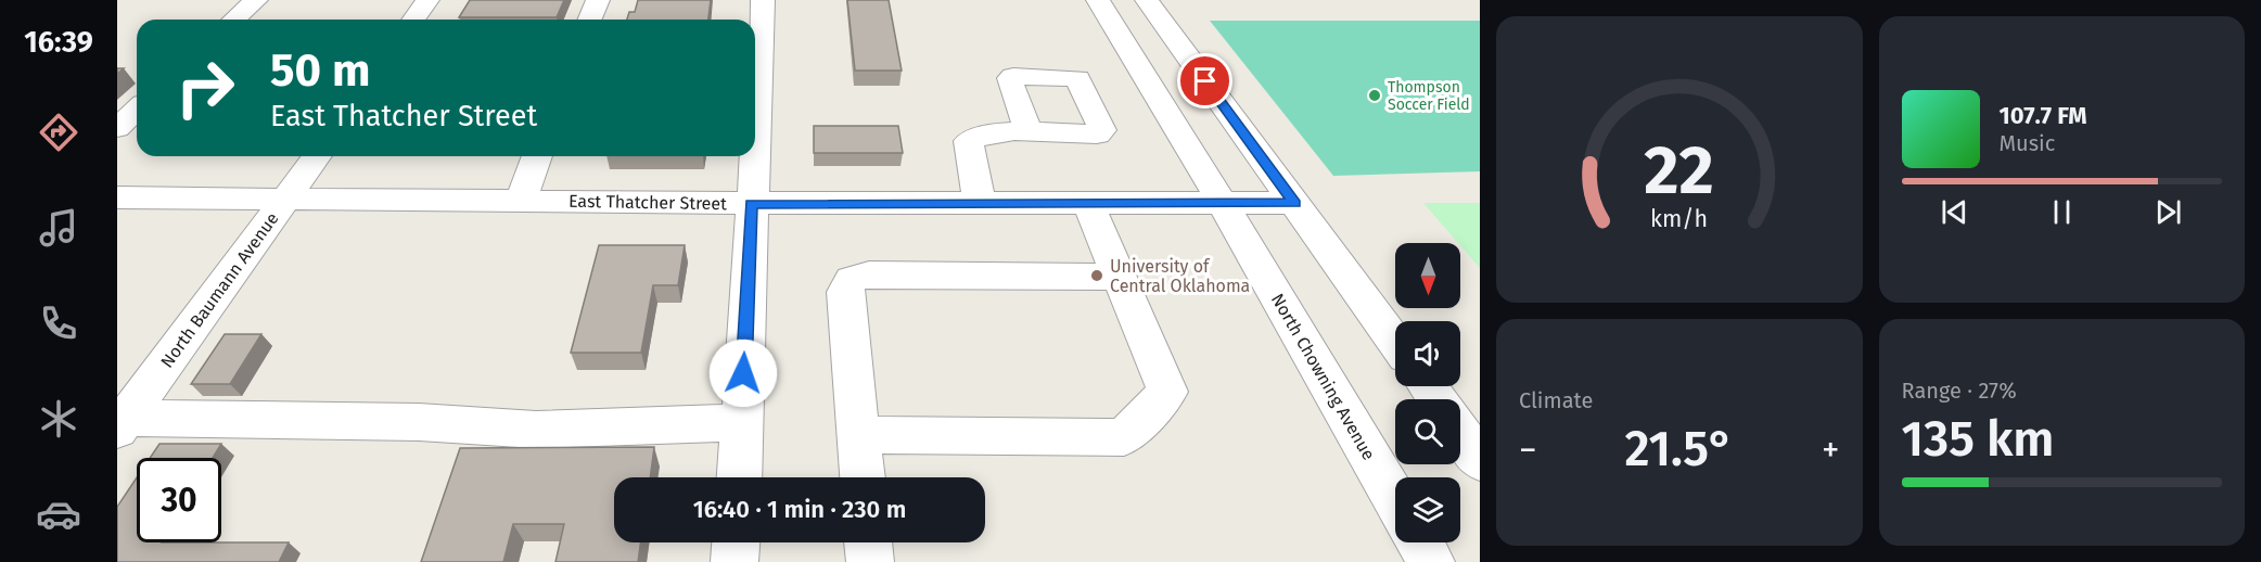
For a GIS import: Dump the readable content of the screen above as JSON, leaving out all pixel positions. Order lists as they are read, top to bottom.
{
  "streets": {
    "street": ["East Thatcher Street", "North Baumann Avenue", "North Chowning Avenue"]
  },
  "crossings": [
    ["East Thatcher Street", "North Baumann Avenue"],
    ["East Thatcher Street", "North Chowning Avenue"]
  ],
  "places": ["Thompson Soccer Field", "University of Central Oklahoma"],
  "north": "bottom",
  "page": {
    "tabs": "16:39",
    "turn": ["50 m", "East Thatcher Street"],
    "song": ["107.7 FM", "Music"],
    "tile": [
      "Climate",
      ["Range · 27%", "135 km"]
    ],
    "heat": ["−", "21.5°", "+"],
    "limit": "30",
    "trip": "16:40 · 1 min · 230 m",
    "gauge": ["22", "km/h"]
  }
}
